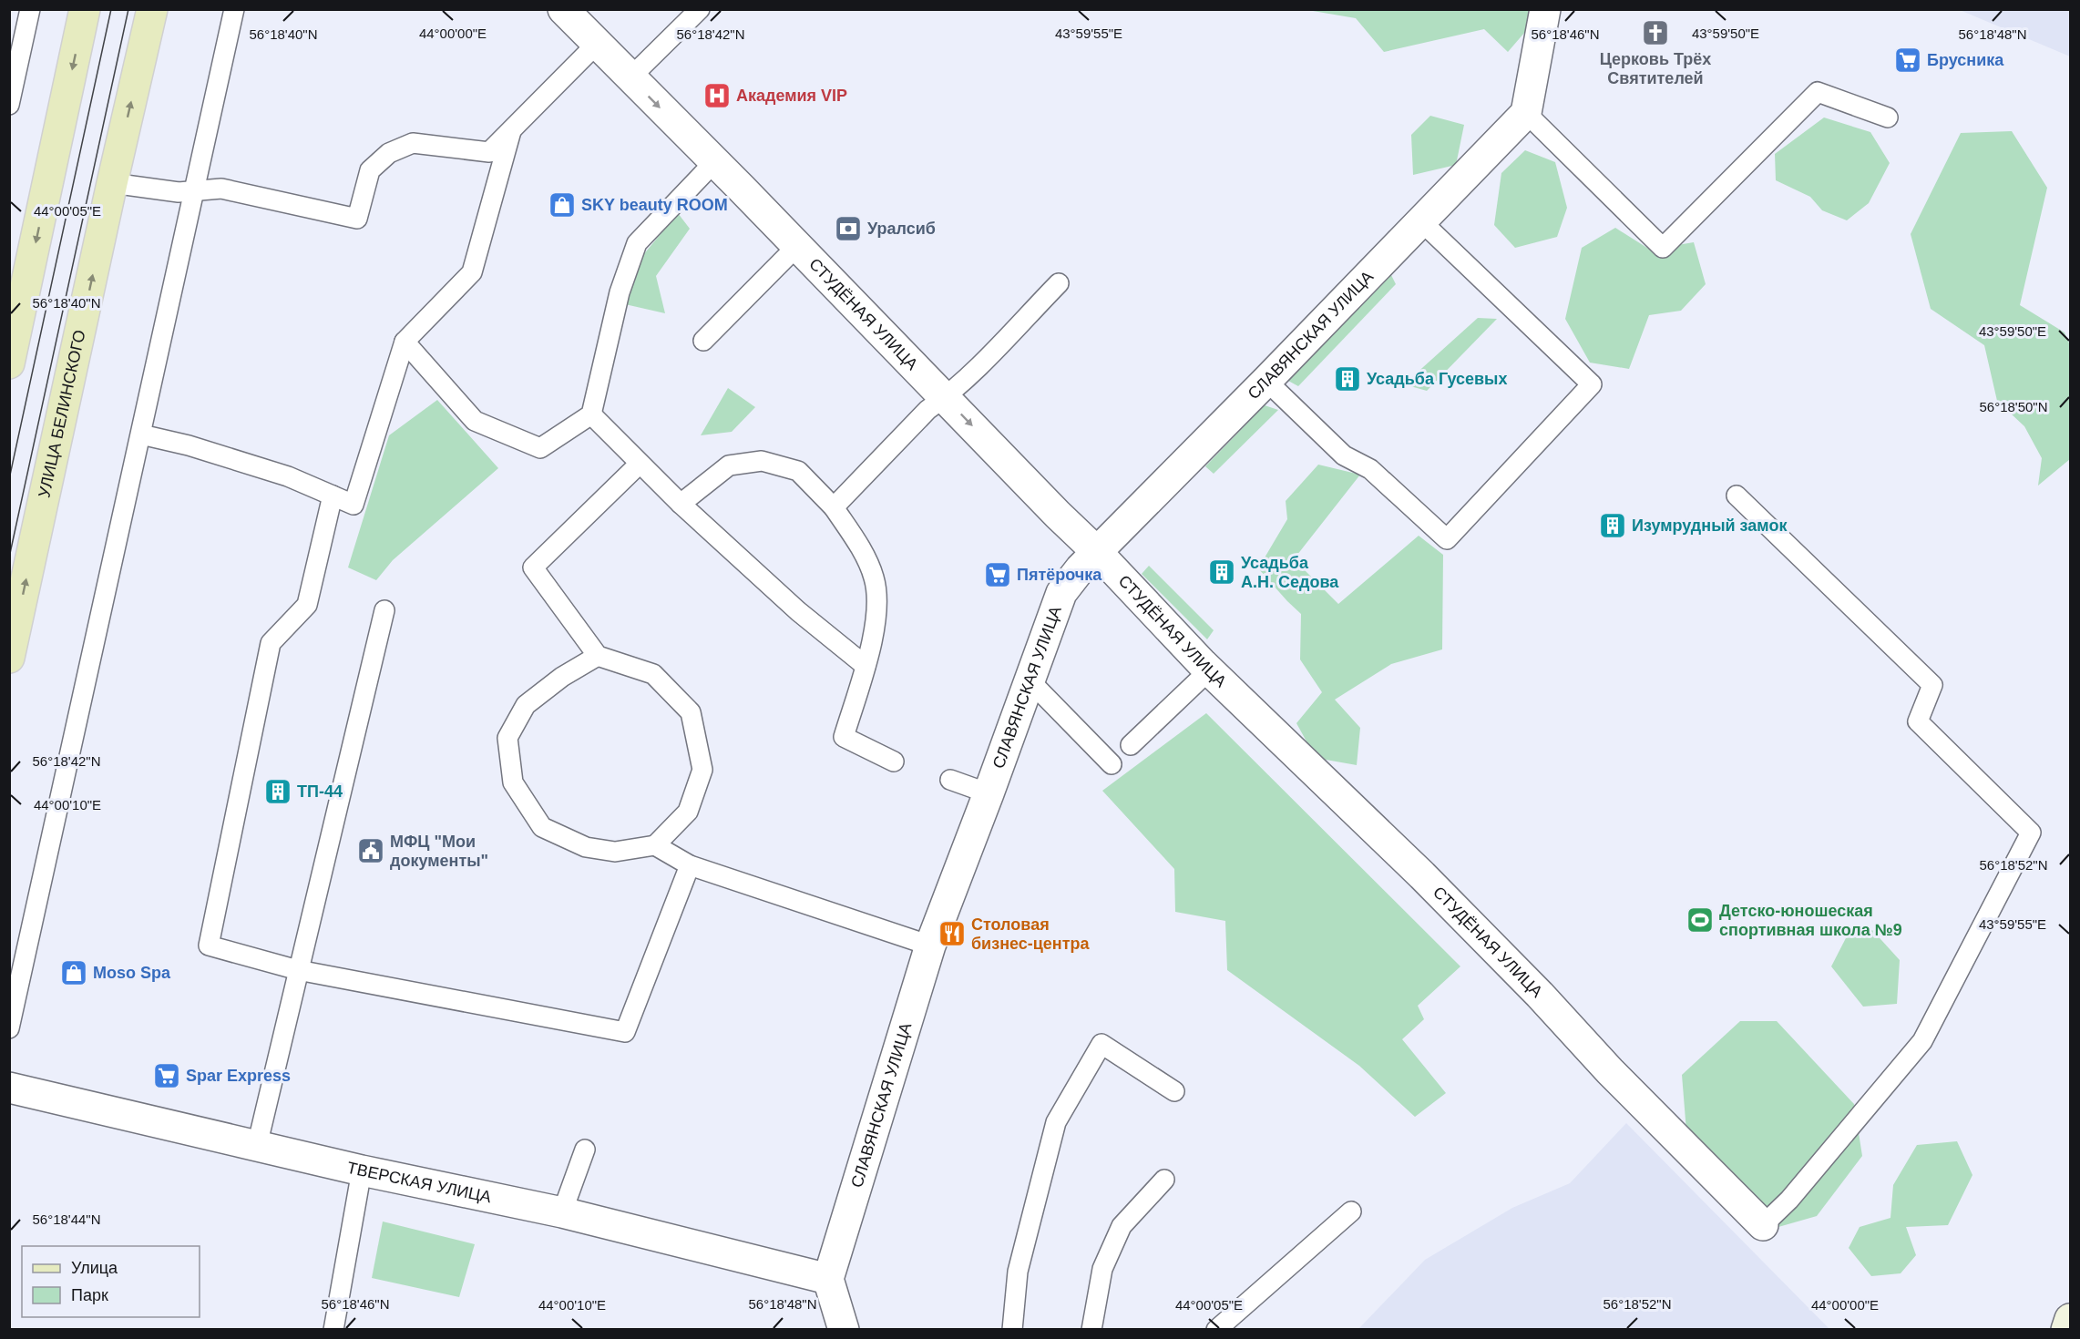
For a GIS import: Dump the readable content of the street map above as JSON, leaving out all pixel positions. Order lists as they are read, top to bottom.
{
  "streets": {
    "main road": ["УЛИЦА БЕЛИНСКОГО"],
    "street": ["СТУДЁНАЯ УЛИЦА", "СЛАВЯНСКАЯ УЛИЦА", "ТВЕРСКАЯ УЛИЦА"]
  },
  "crossings": [
    ["СТУДЁНАЯ УЛИЦА", "СЛАВЯНСКАЯ УЛИЦА"],
    ["СЛАВЯНСКАЯ УЛИЦА", "ТВЕРСКАЯ УЛИЦА"]
  ],
  "places": {
    "church": ["Церковь Трёх Святителей"],
    "supermarket": ["Брусника", "Пятёрочка", "Spar Express"],
    "hospital": ["Академия VIP"],
    "shop": ["SKY beauty ROOM", "Moso Spa"],
    "bank": ["Уралсиб"],
    "building": [
      "Усадьба Гусевых",
      "Изумрудный замок",
      "Усадьба А.Н. Седова",
      "ТП-44"
    ],
    "public building": ["МФЦ \"Мои документы\""],
    "sports": ["Детско-юношеская спортивная школа №9"],
    "restaurant": ["Столовая бизнес-центра"]
  },
  "legend": ["Улица", "Парк"],
  "coordinates": [
    "44°00'00\"E",
    "43°59'55\"E",
    "43°59'50\"E",
    "56°18'40\"N",
    "56°18'42\"N",
    "56°18'46\"N",
    "56°18'48\"N",
    "44°00'05\"E",
    "56°18'50\"N",
    "44°00'10\"E",
    "56°18'52\"N",
    "56°18'44\"N"
  ]
}
